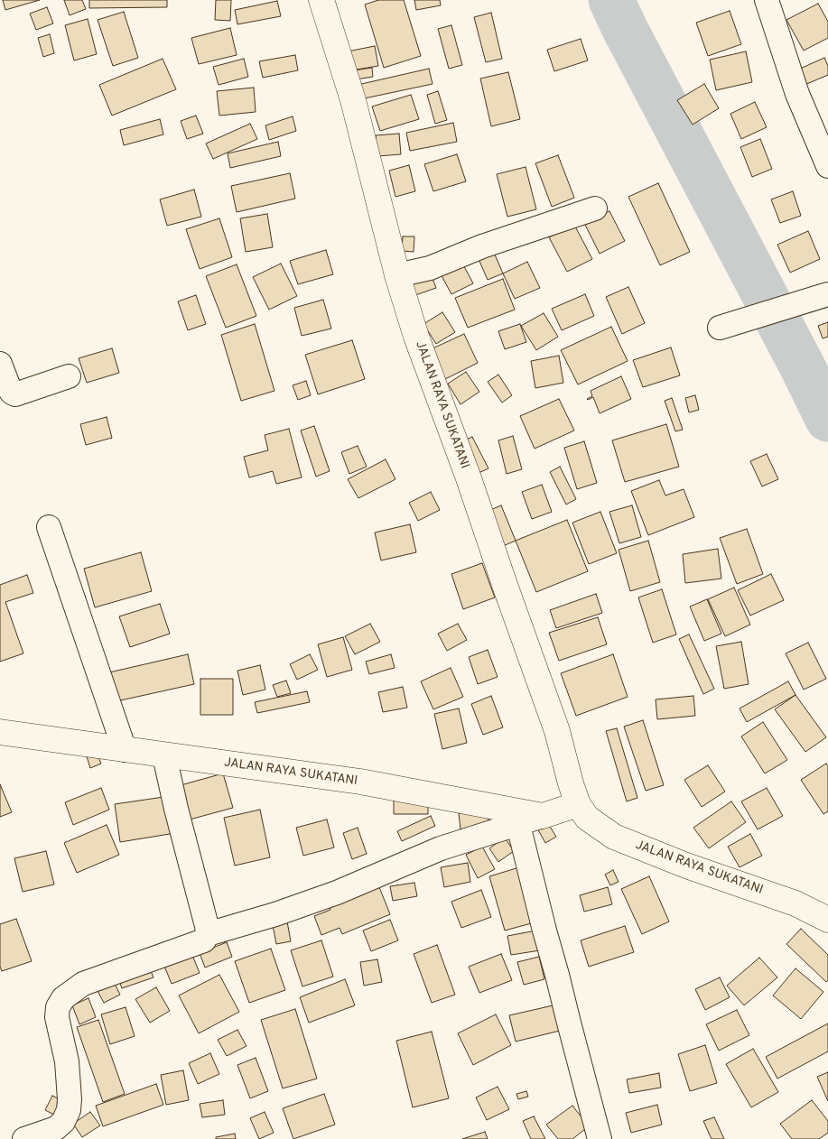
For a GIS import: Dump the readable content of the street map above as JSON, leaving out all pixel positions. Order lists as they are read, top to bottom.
{
  "streets": {
    "main road": ["JALAN RAYA SUKATANI"]
  }
}
